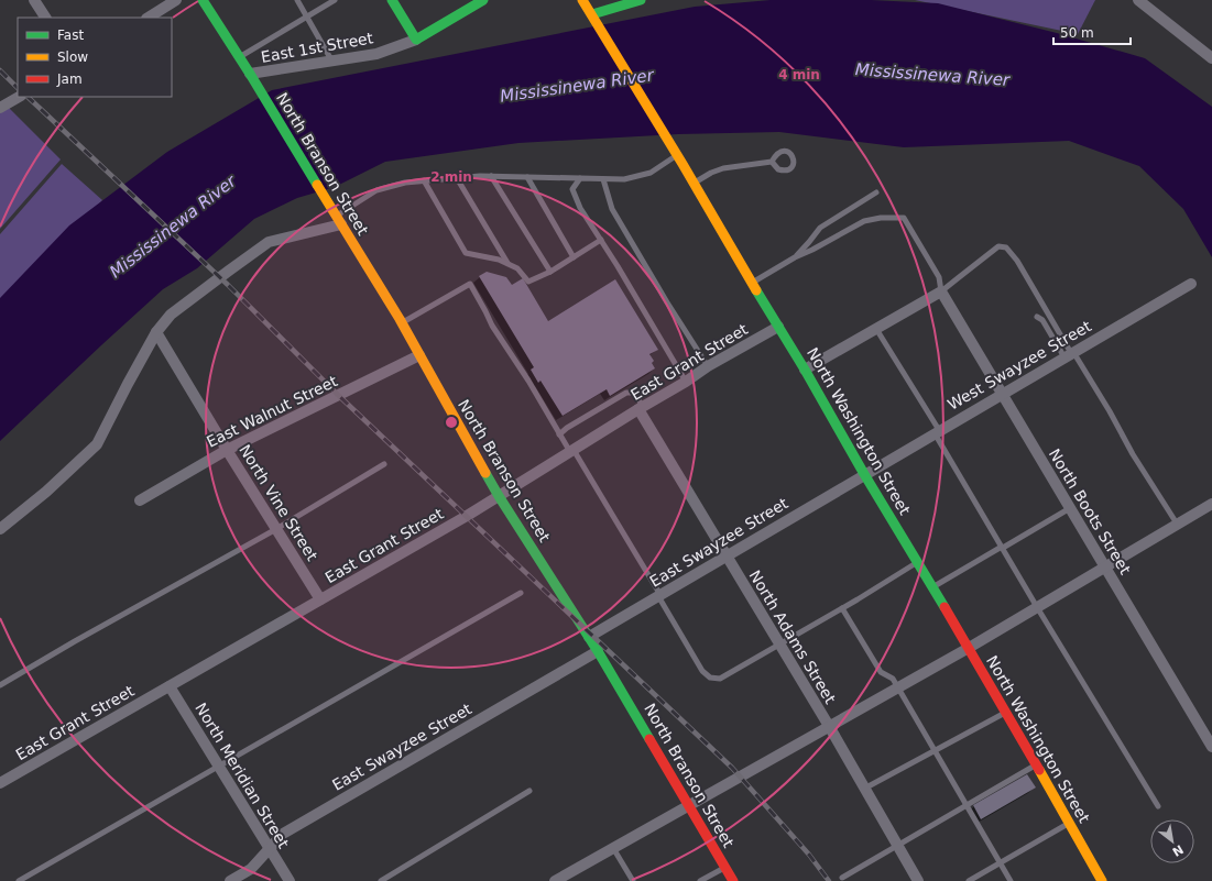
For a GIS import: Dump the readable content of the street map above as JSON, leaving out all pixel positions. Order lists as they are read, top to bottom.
{
  "streets": {
    "street": [
      "East 1st Street",
      "North Branson Street",
      "East Grant Street",
      "West Swayzee Street",
      "East Walnut Street",
      "North Washington Street",
      "North Vine Street",
      "North Boots Street",
      "East Swayzee Street",
      "North Adams Street",
      "North Meridian Street"
    ]
  },
  "crossings": [
    ["East 1st Street", "North Branson Street"],
    ["North Branson Street", "East Grant Street"],
    ["North Branson Street", "East Walnut Street"],
    ["North Branson Street", "East Swayzee Street"],
    ["East Grant Street", "North Washington Street"],
    ["East Grant Street", "North Vine Street"],
    ["East Grant Street", "North Adams Street"],
    ["East Grant Street", "North Meridian Street"],
    ["West Swayzee Street", "North Washington Street"],
    ["West Swayzee Street", "North Boots Street"],
    ["West Swayzee Street", "East Swayzee Street"],
    ["East Walnut Street", "North Vine Street"],
    ["North Washington Street", "East Swayzee Street"],
    ["East Swayzee Street", "North Adams Street"],
    ["East Swayzee Street", "North Meridian Street"]
  ],
  "water": ["Mississinewa River"],
  "legend": ["Fast", "Slow", "Jam"],
  "scale_bar": "50 m",
  "north": "bottom right",
  "rings": ["4 min", "2 min"]
}
